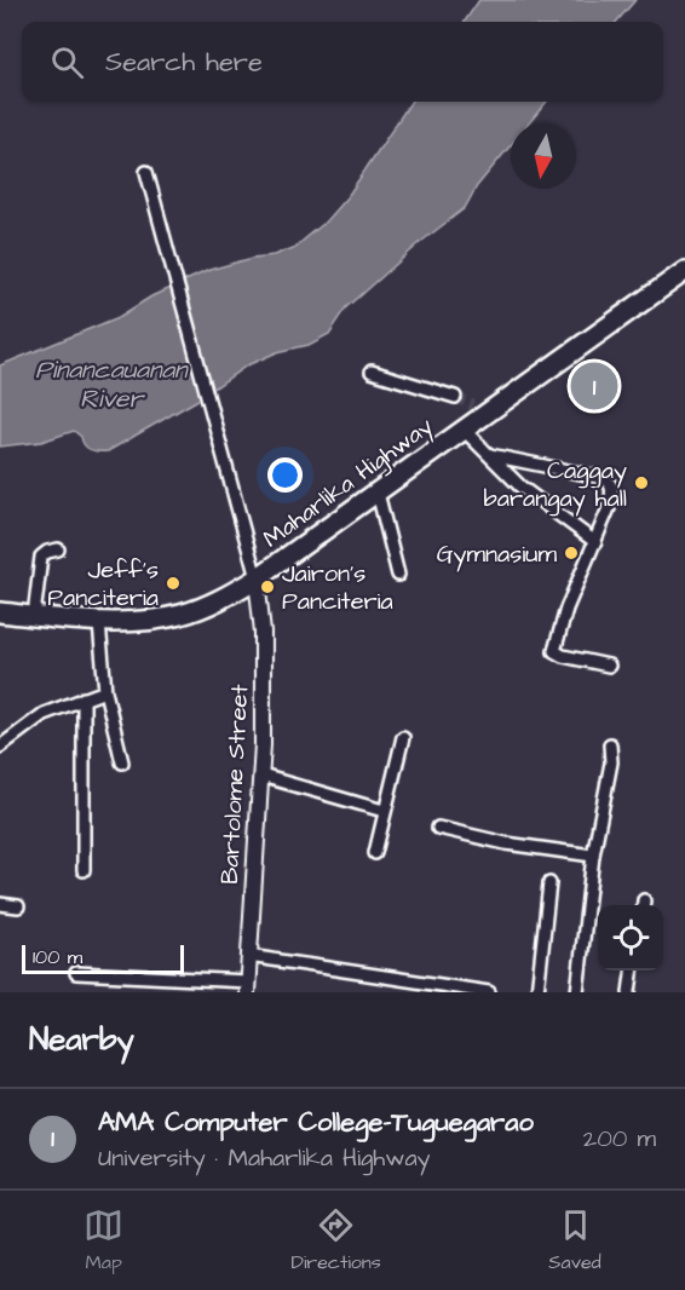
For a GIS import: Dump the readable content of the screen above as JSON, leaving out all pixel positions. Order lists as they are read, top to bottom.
{
  "streets": {
    "main road": ["Maharlika Highway"],
    "street": ["Bartolome Street"]
  },
  "crossings": [
    ["Maharlika Highway", "Bartolome Street"]
  ],
  "water": ["Pinancauanan River"],
  "places": [
    "Caggay barangay hall",
    "Gymnasium",
    "Jeff's Panciteria",
    "Jairon's Panciteria"
  ],
  "scale_bar": "100 m",
  "north": "bottom",
  "page": {
    "search": "Search here",
    "pins": "1",
    "scale": "100 m",
    "heading": "Nearby",
    "list": [
      {
        "mark": "1",
        "name": "AMA Computer College-Tuguegarao",
        "note": "University · Maharlika Highway",
        "value": "200 m"
      }
    ],
    "nav": ["Map", "Directions", "Saved"]
  }
}
